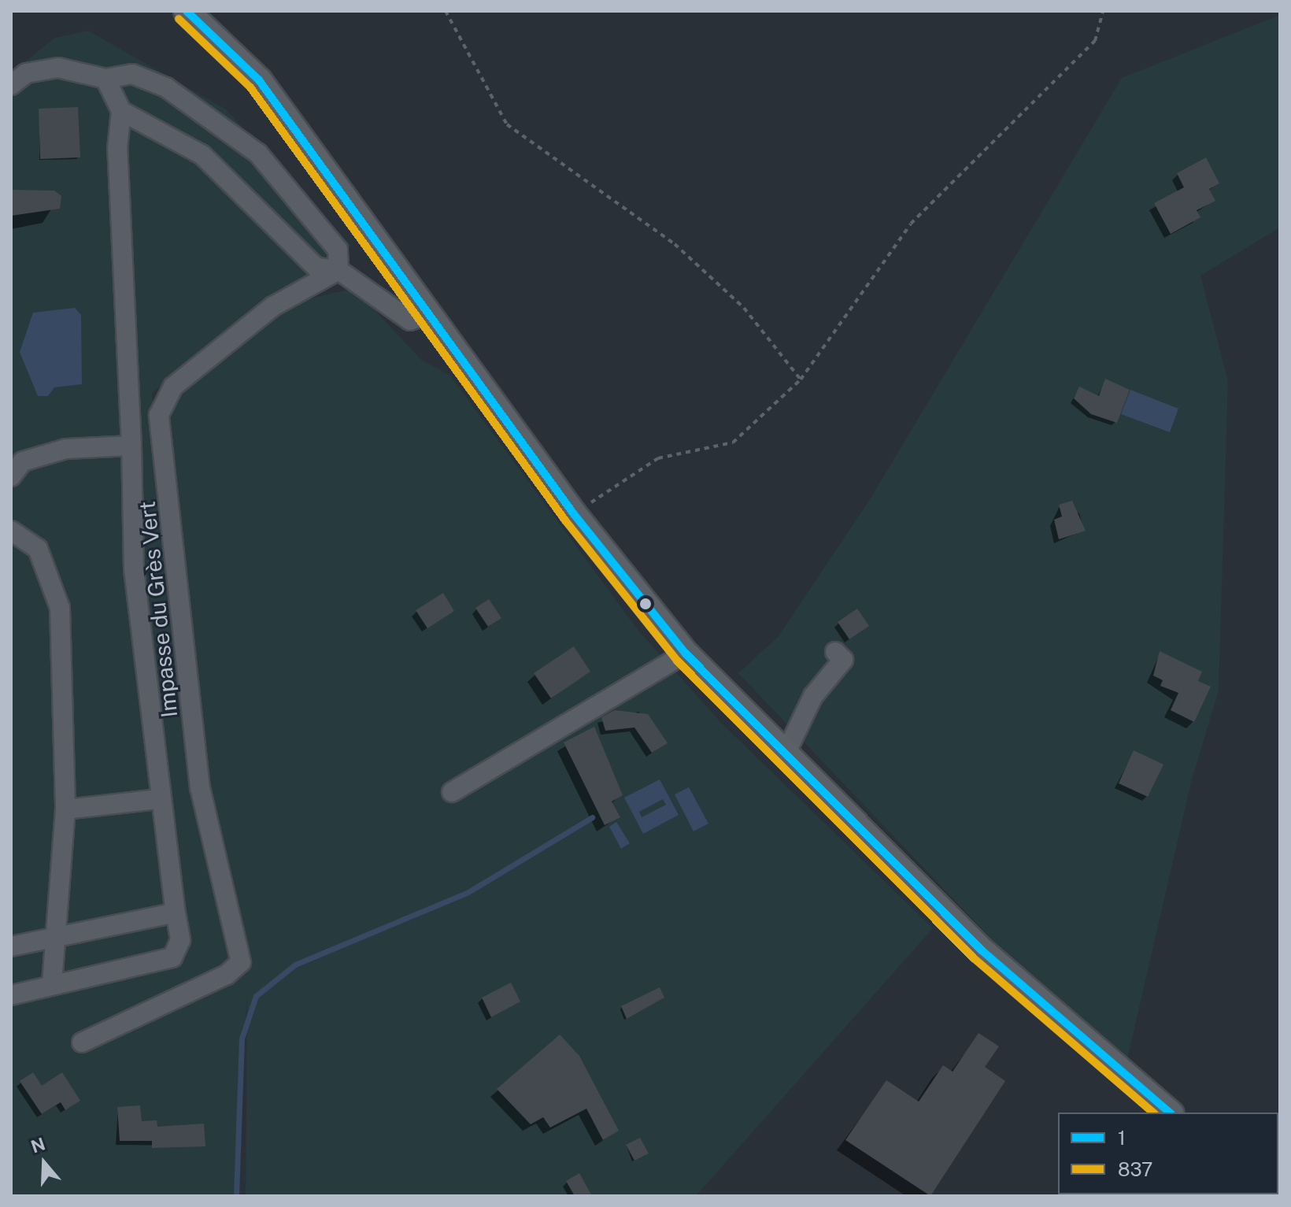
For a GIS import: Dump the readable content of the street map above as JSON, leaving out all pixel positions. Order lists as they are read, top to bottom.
{
  "streets": {
    "street": ["Impasse du Grès Vert"]
  },
  "lines": ["transit line 1", "transit line 837"],
  "legend": ["1", "837"],
  "north": "top"
}
